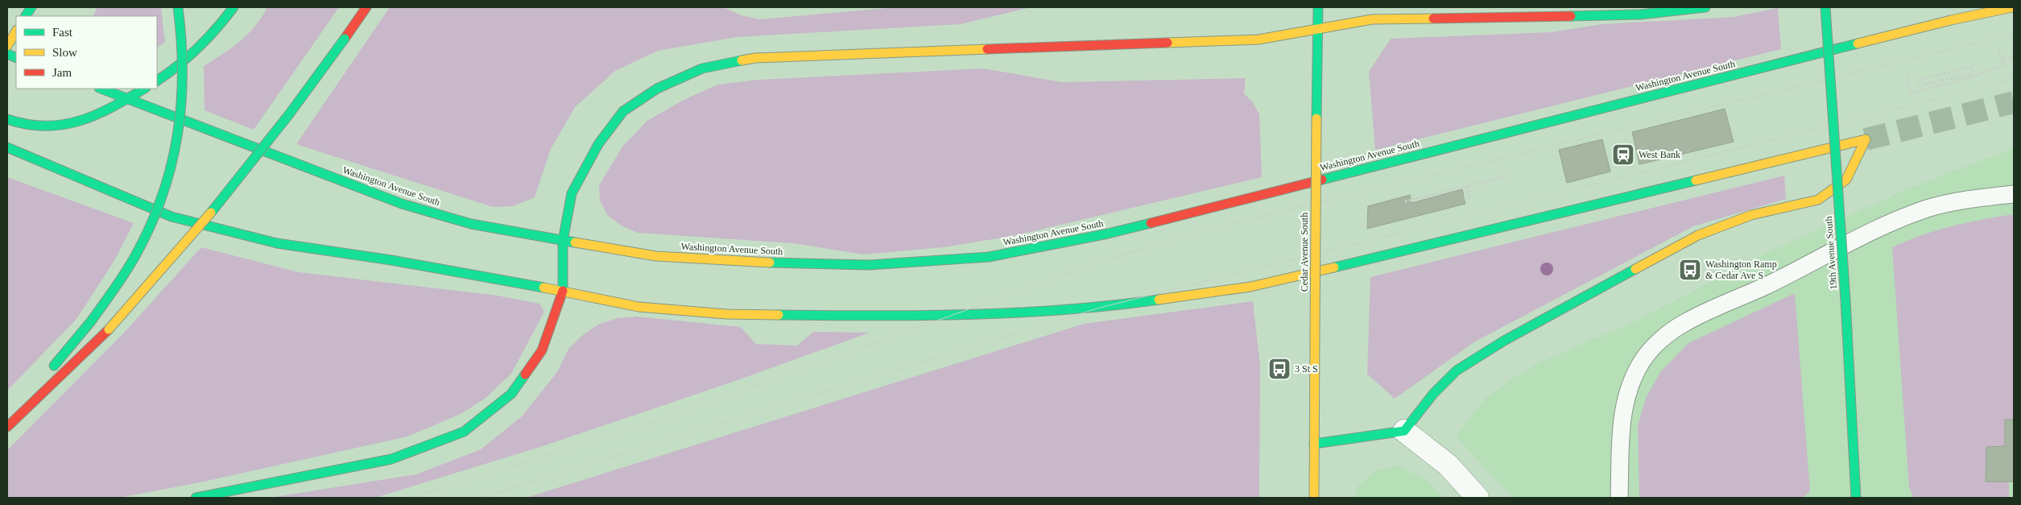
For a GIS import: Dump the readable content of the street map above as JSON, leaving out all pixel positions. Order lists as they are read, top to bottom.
{
  "streets": {
    "main road": ["Washington Avenue South", "Cedar Avenue South", "19th Avenue South"]
  },
  "places": {
    "station": ["West Bank"],
    "bus stop": ["Washington Ramp & Cedar Ave S", "3 St S"]
  },
  "legend": ["Fast", "Slow", "Jam"]
}
